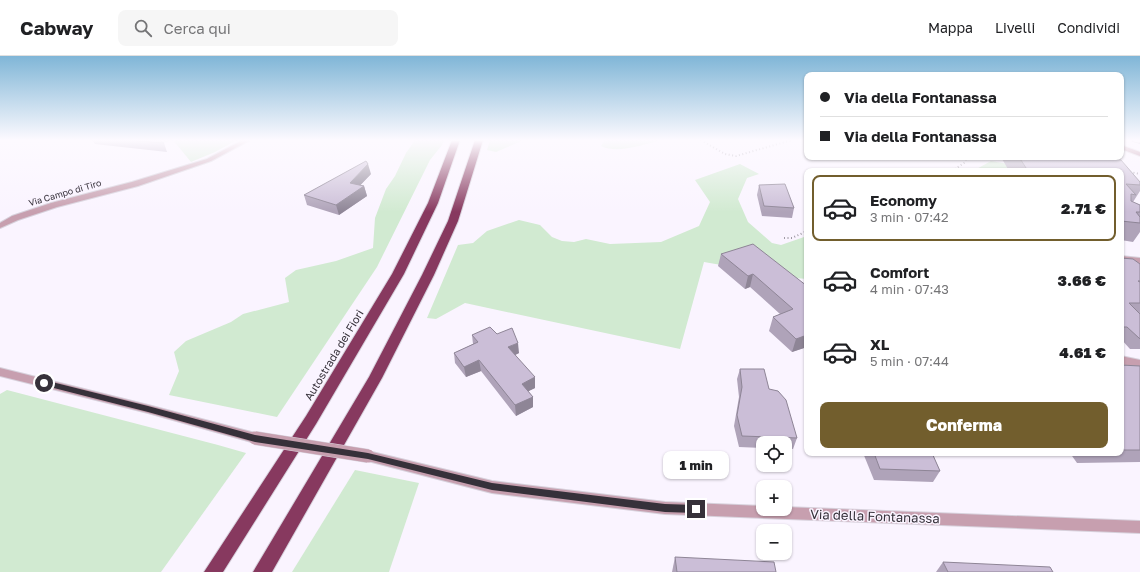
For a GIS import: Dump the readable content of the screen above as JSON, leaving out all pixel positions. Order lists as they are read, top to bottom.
{
  "streets": {
    "highway": ["Autostrada dei Fiori"],
    "street": ["Via Campo di Tiro", "Via della Fontanassa"]
  },
  "page": {
    "header": "Cabway",
    "search": "Cerca qui",
    "nav": ["Mappa", "Livelli", "Condividi"],
    "banner": ["Via della Fontanassa", "Via della Fontanassa"],
    "list": [
      {
        "name": "Economy",
        "note": "3 min · 07:42",
        "value": "2.71 €"
      },
      {
        "name": "Comfort",
        "note": "4 min · 07:43",
        "value": "3.66 €"
      },
      {
        "name": "XL",
        "note": "5 min · 07:44",
        "value": "4.61 €"
      }
    ],
    "buttons": "Conferma",
    "map_buttons": ["+", "−"],
    "bubble": "1 min"
  }
}
